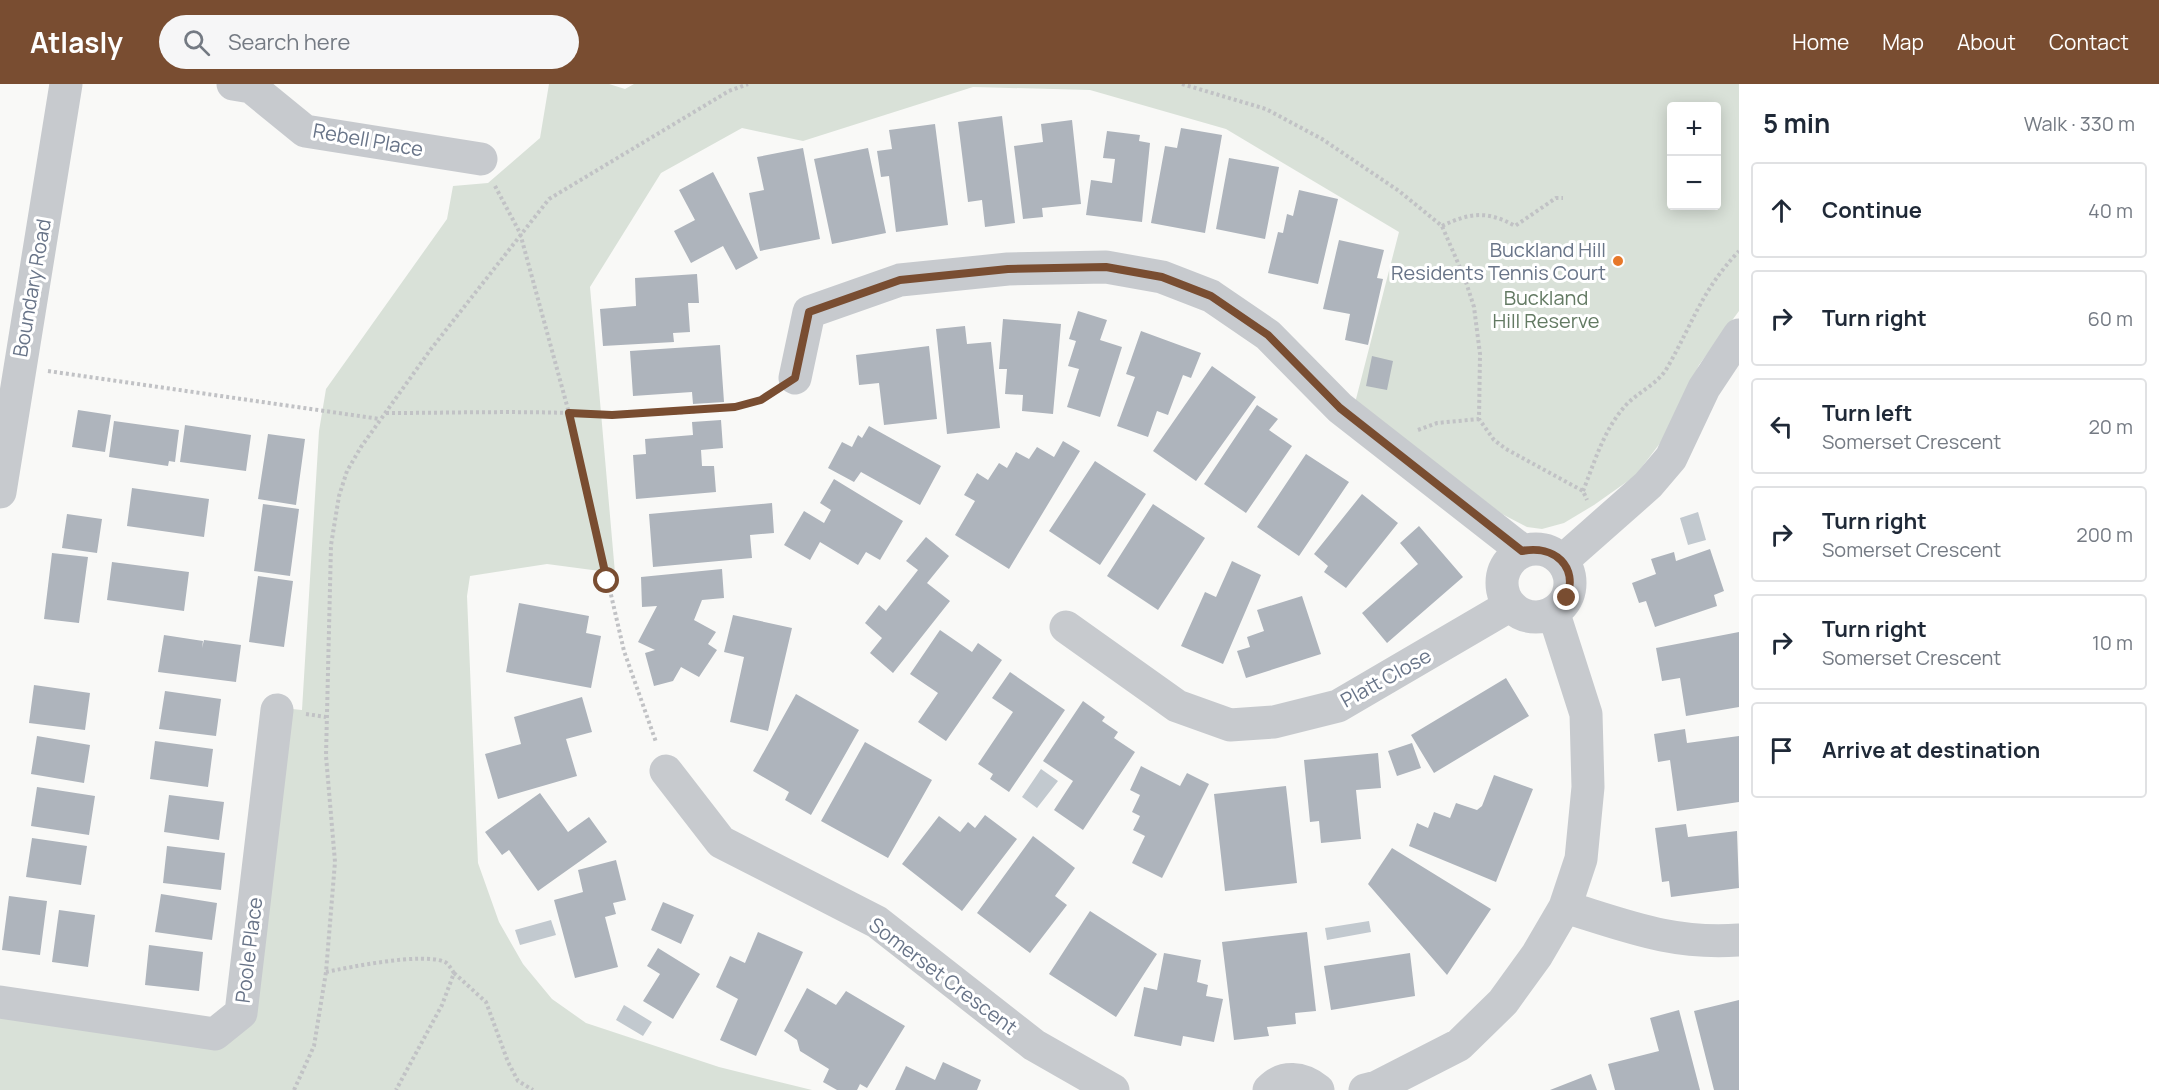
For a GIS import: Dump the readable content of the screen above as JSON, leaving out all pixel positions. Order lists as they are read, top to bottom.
{
  "streets": {
    "street": [
      "Rebell Place",
      "Boundary Road",
      "Platt Close",
      "Poole Place",
      "Somerset Crescent"
    ]
  },
  "parks": ["Buckland Hill Reserve"],
  "places": ["Buckland Hill Residents Tennis Court"],
  "page": {
    "header": "Atlasly",
    "search": "Search here",
    "nav": [
      "Home",
      "Map",
      "About",
      "Contact"
    ],
    "heading": ["5 min", "Walk · 330 m"],
    "map_buttons": ["+", "−"],
    "list": [
      ["Continue", "40 m"],
      ["Turn right", "60 m"],
      ["Turn left", "Somerset Crescent", "20 m"],
      ["Turn right", "Somerset Crescent", "200 m"],
      ["Turn right", "Somerset Crescent", "10 m"],
      "Arrive at destination"
    ]
  }
}
